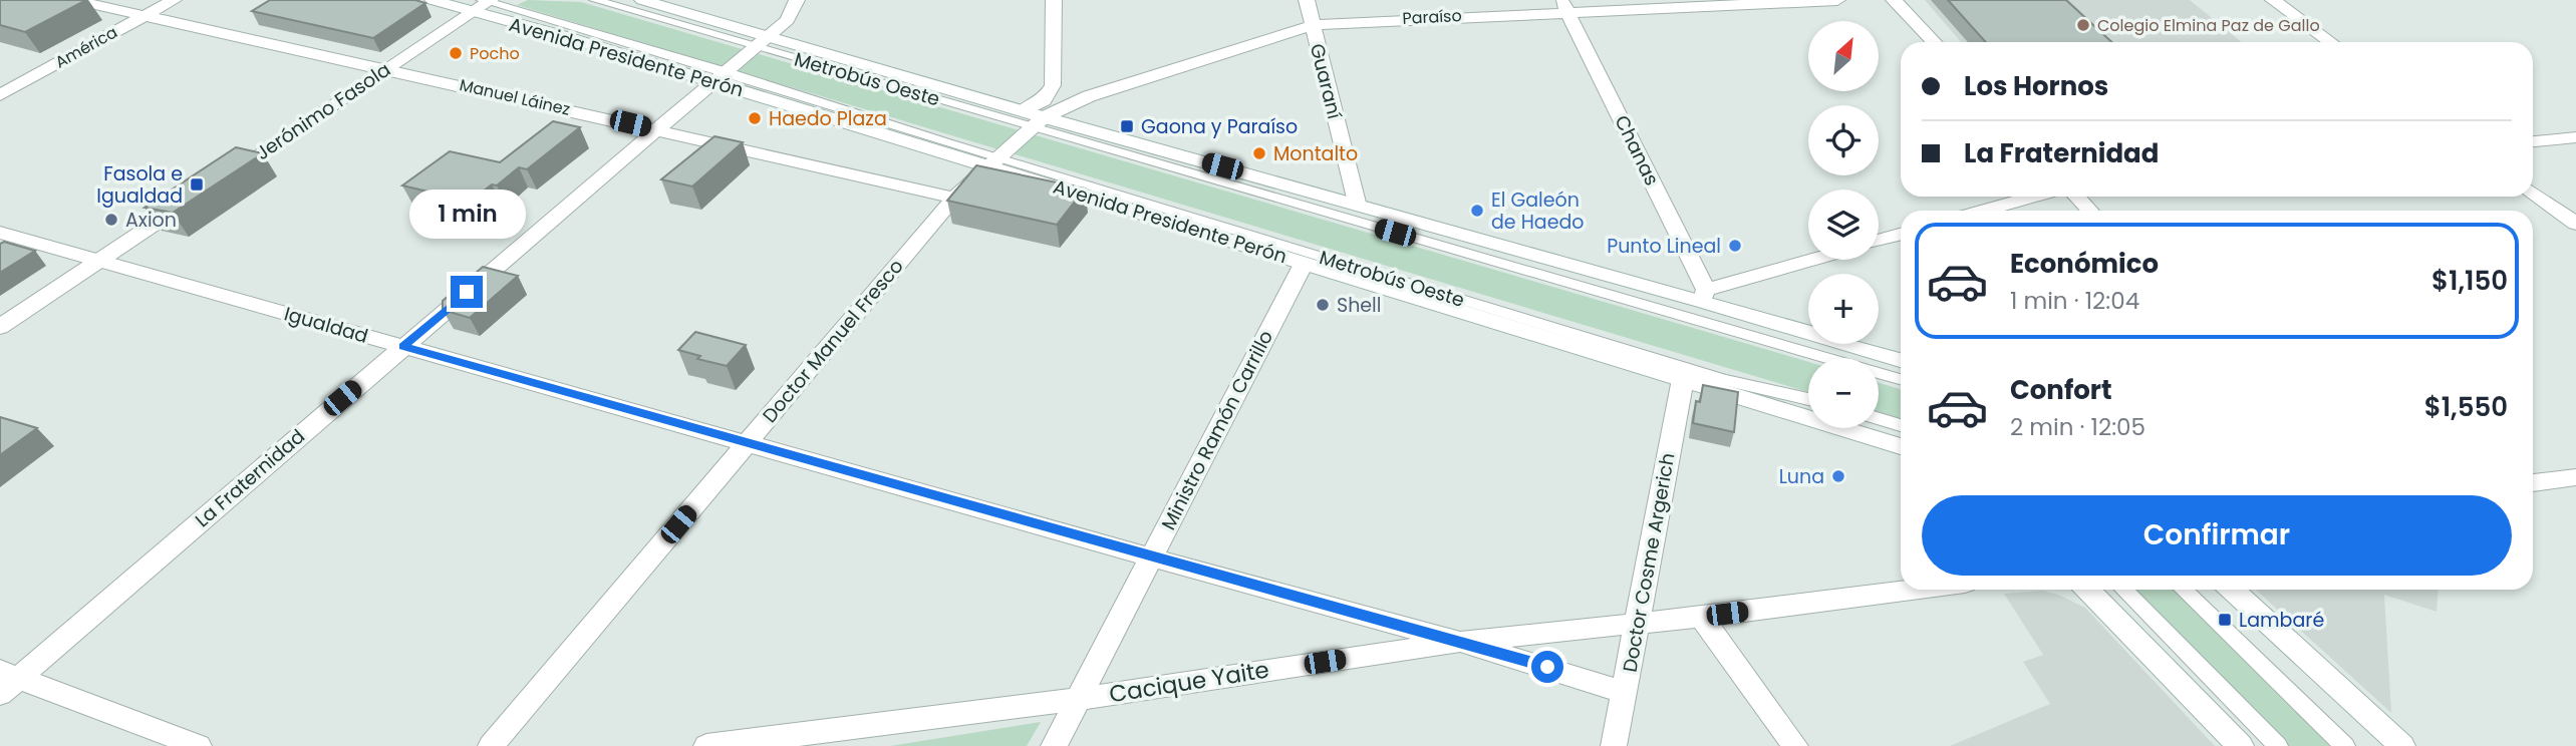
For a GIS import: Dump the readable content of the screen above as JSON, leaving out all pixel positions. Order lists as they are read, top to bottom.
{
  "streets": {
    "street": [
      "Paraíso",
      "América",
      "Avenida Presidente Perón",
      "Guaraní",
      "Manuel Láinez",
      "Jerónimo Fasola",
      "Chanas",
      "Igualdad",
      "Doctor Manuel Fresco",
      "Ministro Ramón Carrillo",
      "La Fraternidad",
      "Doctor Cosme Argerich",
      "Cacique Yaite"
    ],
    "lane": ["Metrobús Oeste"]
  },
  "crossings": [
    ["Paraíso", "Guaraní"],
    ["Paraíso", "Chanas"],
    ["Paraíso", "Doctor Manuel Fresco"],
    ["América", "Manuel Láinez"],
    ["Avenida Presidente Perón", "Metrobús Oeste"],
    ["Avenida Presidente Perón", "Jerónimo Fasola"],
    ["Avenida Presidente Perón", "Doctor Manuel Fresco"],
    ["Avenida Presidente Perón", "Ministro Ramón Carrillo"],
    ["Avenida Presidente Perón", "La Fraternidad"],
    ["Avenida Presidente Perón", "Doctor Cosme Argerich"],
    ["Metrobús Oeste", "Doctor Manuel Fresco"],
    ["Manuel Láinez", "Jerónimo Fasola"],
    ["Manuel Láinez", "Doctor Manuel Fresco"],
    ["Manuel Láinez", "La Fraternidad"],
    ["Igualdad", "Doctor Manuel Fresco"],
    ["Igualdad", "Ministro Ramón Carrillo"],
    ["Igualdad", "La Fraternidad"],
    ["Igualdad", "Doctor Cosme Argerich"],
    ["Igualdad", "Cacique Yaite"],
    ["Ministro Ramón Carrillo", "Cacique Yaite"],
    ["Doctor Cosme Argerich", "Cacique Yaite"]
  ],
  "places": {
    "other": [
      "Colegio Elmina Paz de Gallo",
      "Pocho",
      "Haedo Plaza",
      "Montalto",
      "El Galeón de Haedo",
      "Axion",
      "Punto Lineal",
      "Shell",
      "Luna"
    ],
    "transit": ["Gaona y Paraíso", "Fasola e Igualdad", "Lambaré"]
  },
  "north": "top right",
  "page": {
    "map_buttons": ["+", "−"],
    "banner": ["Los Hornos", "La Fraternidad"],
    "bubble": "1 min",
    "list": [
      {
        "name": "Económico",
        "note": "1 min · 12:04",
        "value": "$1,150"
      },
      {
        "name": "Confort",
        "note": "2 min · 12:05",
        "value": "$1,550"
      }
    ],
    "buttons": "Confirmar"
  }
}
